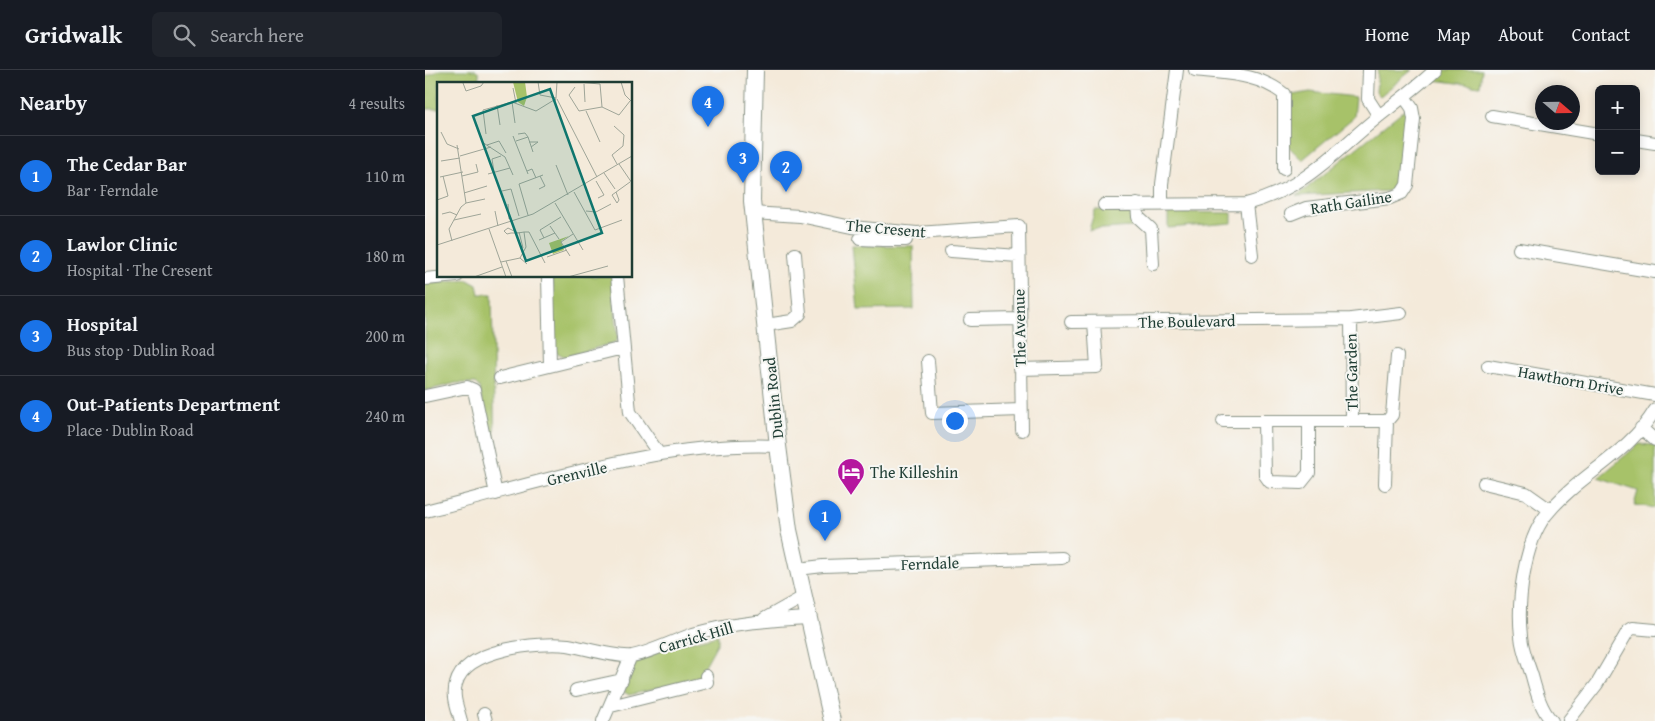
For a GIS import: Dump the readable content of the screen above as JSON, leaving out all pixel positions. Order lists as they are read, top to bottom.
{
  "streets": {
    "main road": ["Dublin Road"],
    "street": [
      "Rath Gailine",
      "The Cresent",
      "The Boulevard",
      "The Avenue",
      "The Garden",
      "Hawthorn Drive",
      "Grenville",
      "Ferndale",
      "Carrick Hill"
    ]
  },
  "crossings": [
    ["The Cresent", "The Avenue"],
    ["The Cresent", "Dublin Road"],
    ["The Boulevard", "The Garden"],
    ["Dublin Road", "Grenville"],
    ["Dublin Road", "Ferndale"],
    ["Dublin Road", "Carrick Hill"]
  ],
  "places": {
    "hotel": ["The Killeshin"]
  },
  "north": "right",
  "page": {
    "header": "Gridwalk",
    "search": "Search here",
    "nav": [
      "Home",
      "Map",
      "About",
      "Contact"
    ],
    "heading": ["Nearby", "4 results"],
    "map_buttons": ["+", "−"],
    "pins": [
      "4",
      "3",
      "2",
      "1"
    ],
    "list": [
      {
        "mark": "1",
        "name": "The Cedar Bar",
        "note": "Bar · Ferndale",
        "value": "110 m"
      },
      {
        "mark": "2",
        "name": "Lawlor Clinic",
        "note": "Hospital · The Cresent",
        "value": "180 m"
      },
      {
        "mark": "3",
        "name": "Hospital",
        "note": "Bus stop · Dublin Road",
        "value": "200 m"
      },
      {
        "mark": "4",
        "name": "Out-Patients Department",
        "note": "Place · Dublin Road",
        "value": "240 m"
      }
    ]
  }
}
